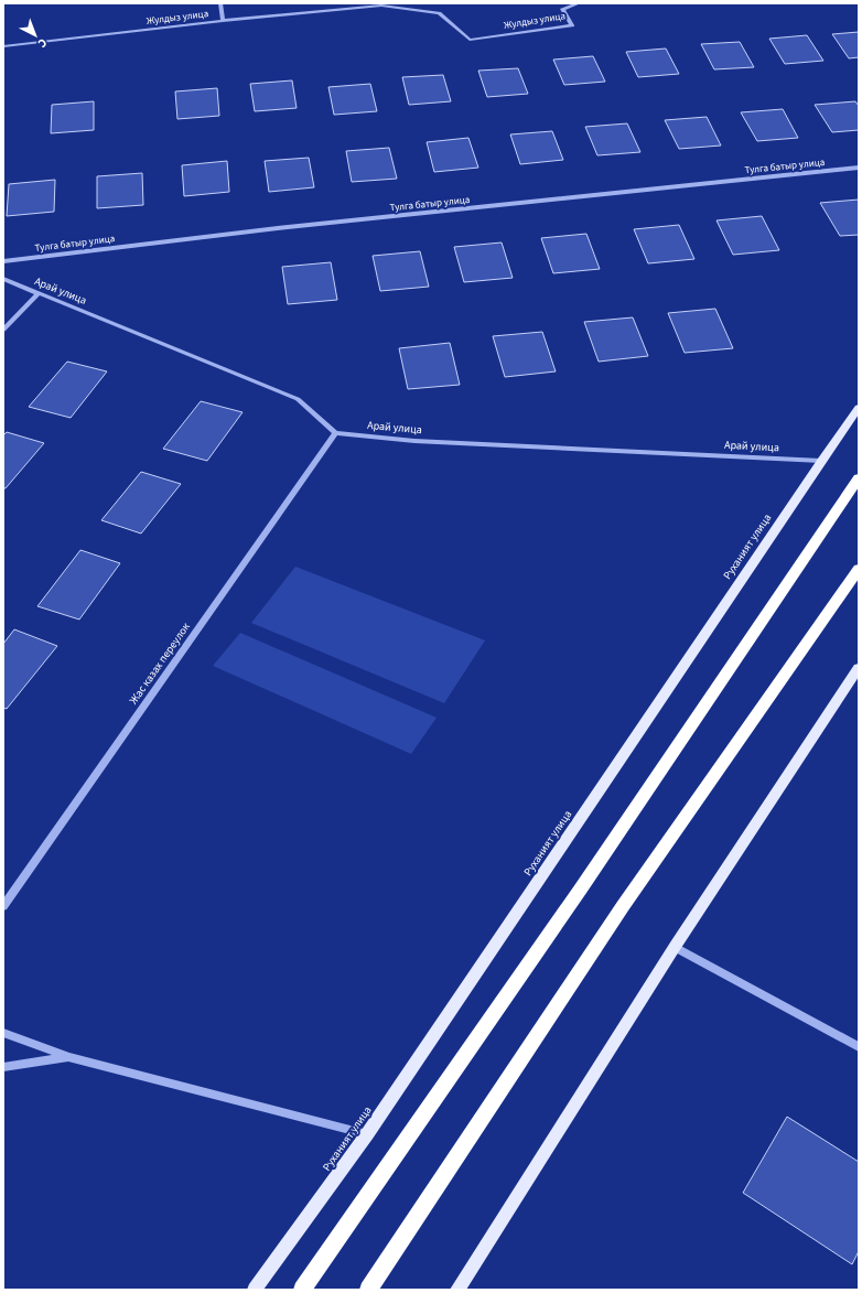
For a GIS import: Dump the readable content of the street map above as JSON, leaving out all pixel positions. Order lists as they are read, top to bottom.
{
  "streets": {
    "main road": ["Руханият улица"],
    "street": [
      "Жулдыз улица",
      "Тулга батыр улица",
      "Арай улица",
      "Жас казах переулок"
    ]
  },
  "crossings": [
    ["Арай улица", "Руханият улица"],
    ["Арай улица", "Жас казах переулок"]
  ],
  "north": "bottom right"
}
